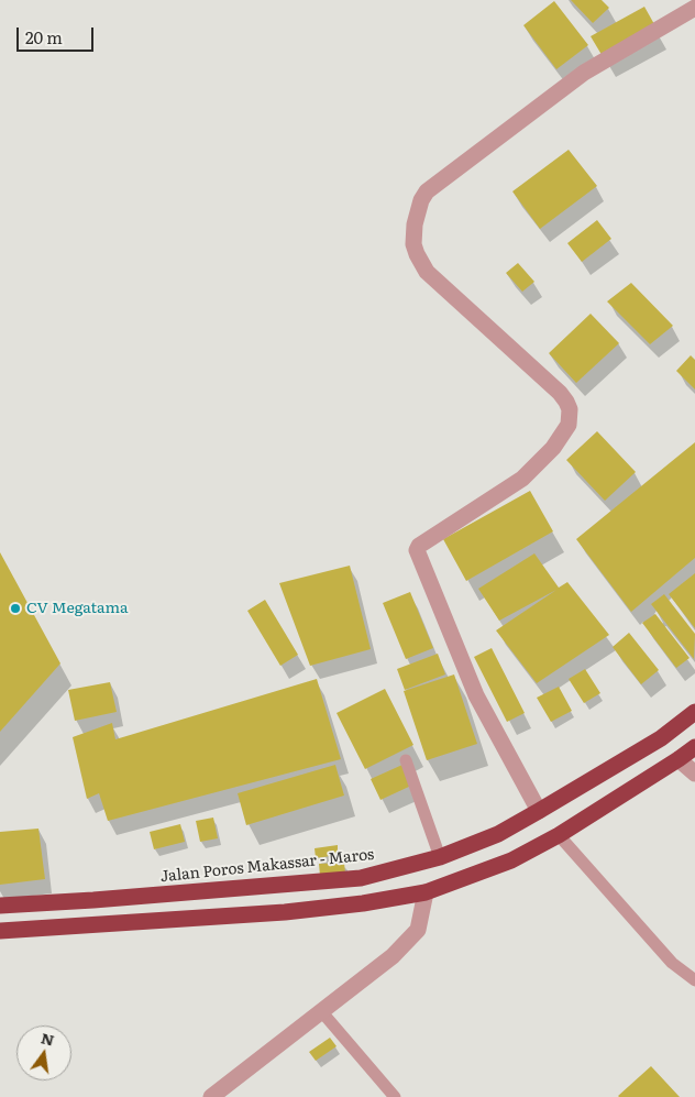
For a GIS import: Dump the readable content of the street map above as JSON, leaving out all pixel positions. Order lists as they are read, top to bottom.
{
  "streets": {
    "highway": ["Jalan Poros Makassar - Maros"]
  },
  "places": ["CV Megatama"],
  "scale_bar": "20 m",
  "north": "top"
}
